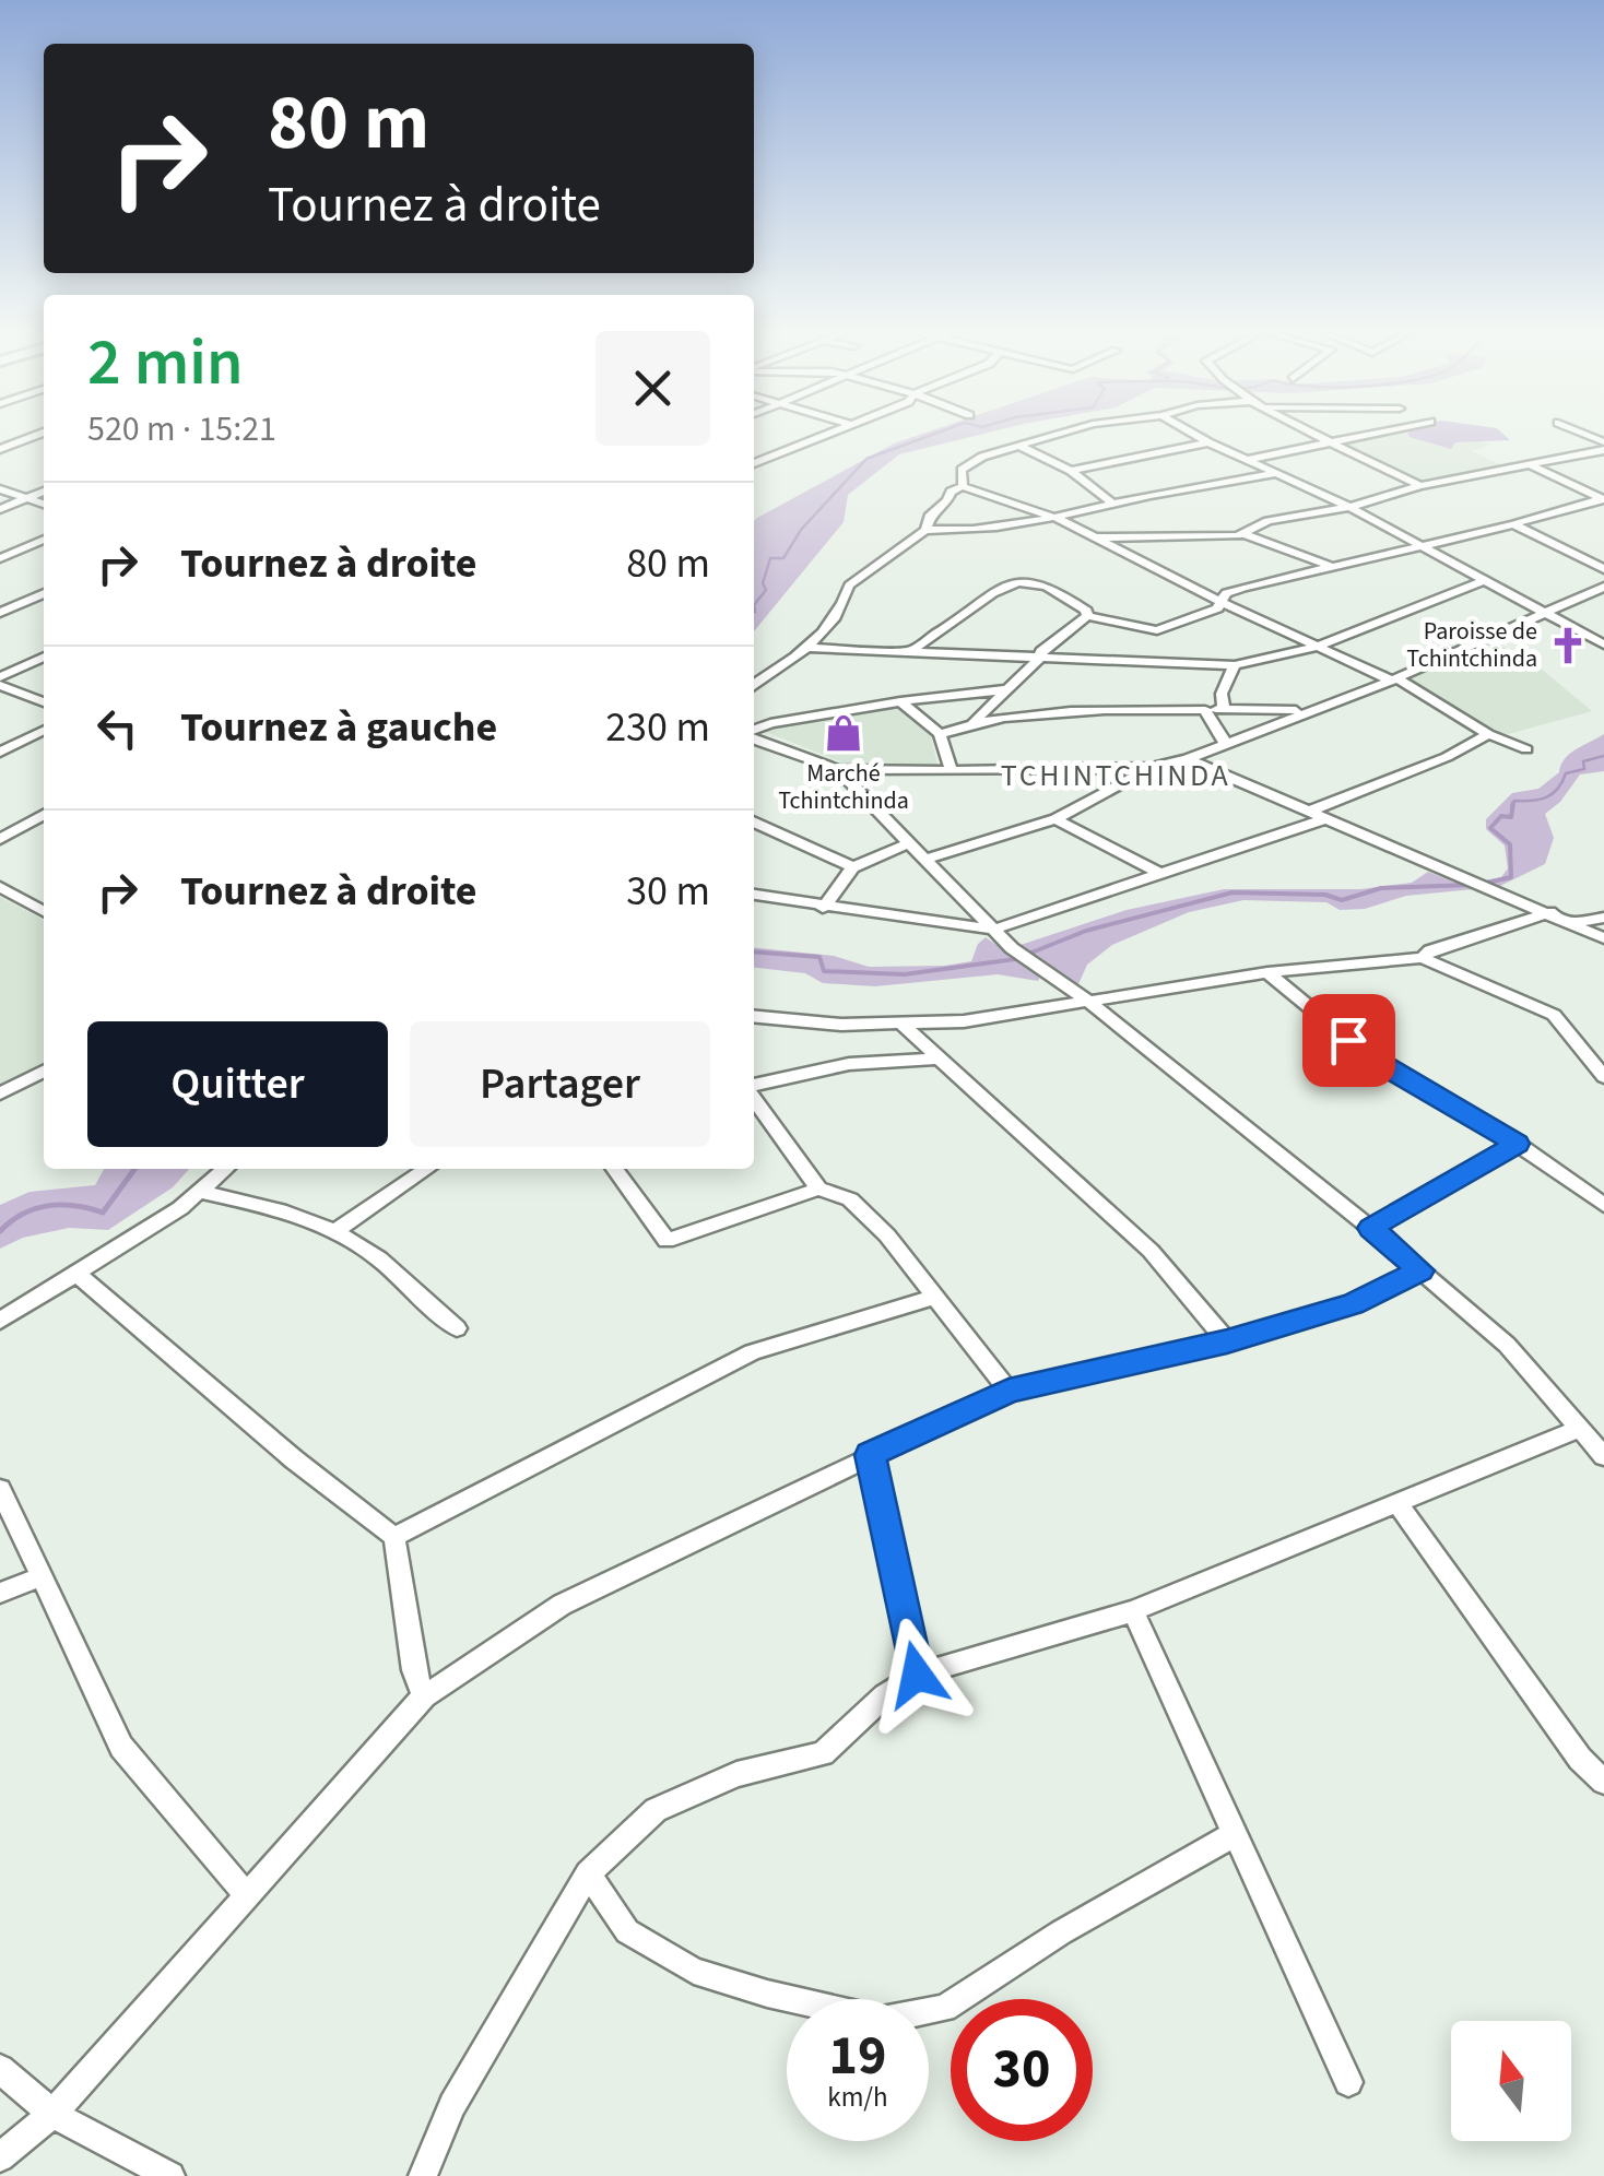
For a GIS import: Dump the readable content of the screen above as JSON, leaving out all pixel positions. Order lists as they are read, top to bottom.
{
  "districts": ["TCHINTCHINDA"],
  "places": {
    "church": ["Paroisse de Tchintchinda"],
    "shop": ["Marché Tchintchinda"]
  },
  "north": "top",
  "page": {
    "turn": ["80 m", "Tournez à droite"],
    "heading": ["2 min", "520 m · 15:21"],
    "list": [
      {
        "name": "Tournez à droite",
        "value": "80 m"
      },
      {
        "name": "Tournez à gauche",
        "value": "230 m"
      },
      {
        "name": "Tournez à droite",
        "value": "30 m"
      }
    ],
    "buttons": ["Quitter", "Partager"],
    "speed": "19 km/h",
    "limit": "30"
  }
}
